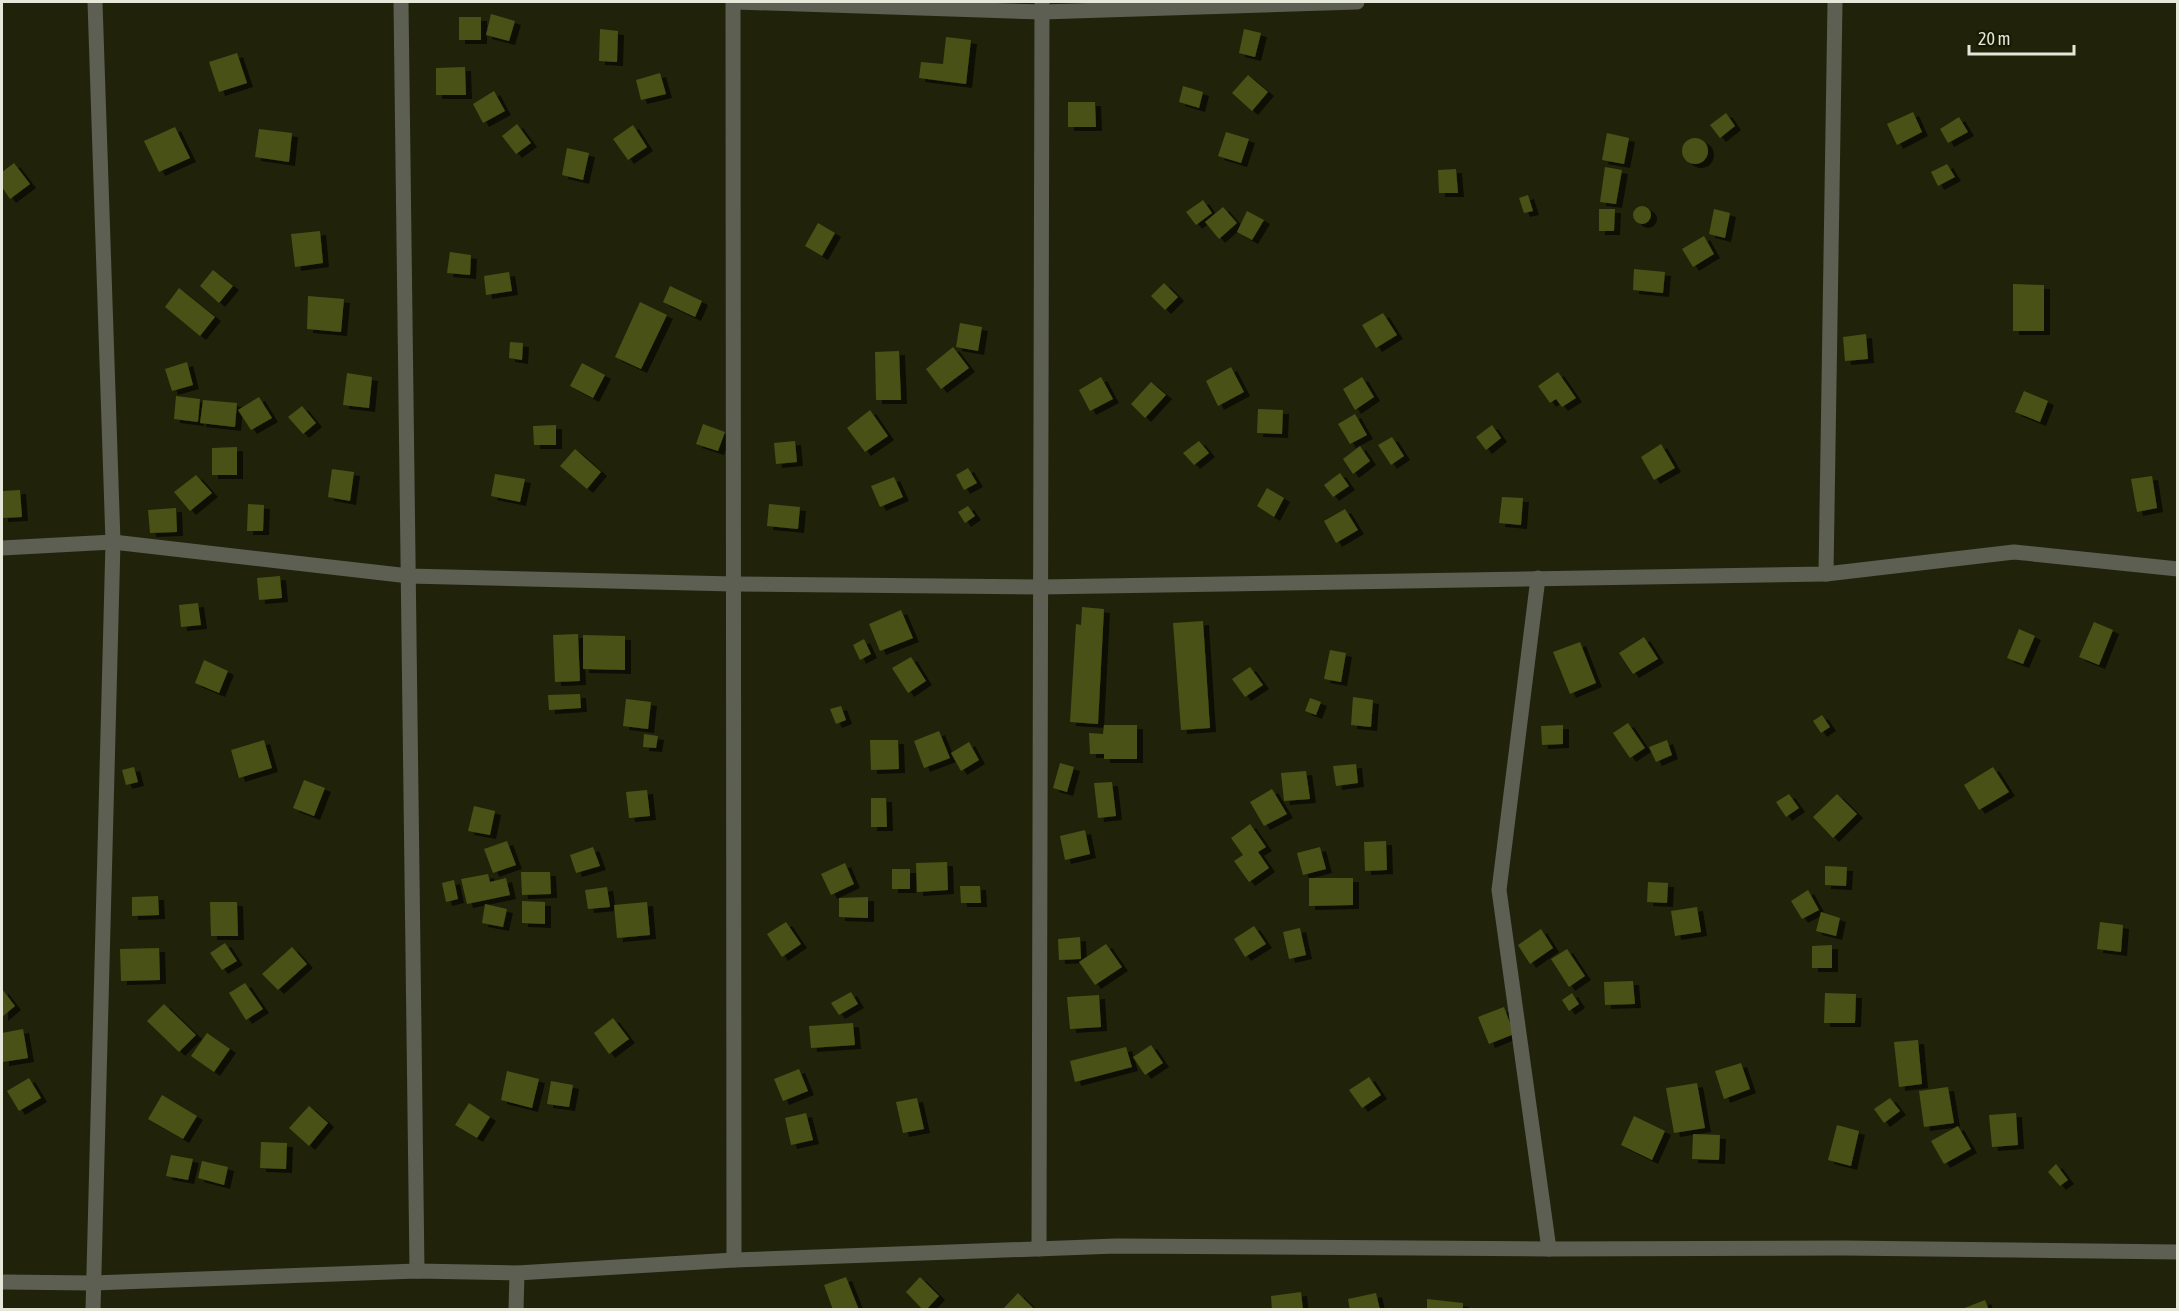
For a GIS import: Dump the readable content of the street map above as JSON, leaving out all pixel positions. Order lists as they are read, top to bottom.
{
  "scale_bar": "20 m"
}
